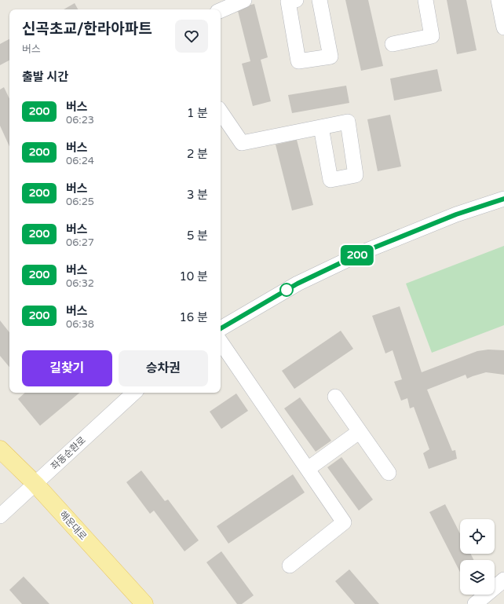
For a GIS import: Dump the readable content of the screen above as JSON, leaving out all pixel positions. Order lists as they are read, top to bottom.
{
  "streets": {
    "main road": ["해운대로"],
    "street": ["좌동순환로"]
  },
  "crossings": [
    ["좌동순환로", "해운대로"]
  ],
  "lines": ["bus line 200"],
  "page": {
    "on_map": "200",
    "heading": [
      ["신곡초교/한라아파트", "버스"],
      "출발 시간"
    ],
    "list": [
      {
        "mark": "200",
        "name": "버스",
        "note": "06:23",
        "value": "1 분"
      },
      {
        "mark": "200",
        "name": "버스",
        "note": "06:24",
        "value": "2 분"
      },
      {
        "mark": "200",
        "name": "버스",
        "note": "06:25",
        "value": "3 분"
      },
      {
        "mark": "200",
        "name": "버스",
        "note": "06:27",
        "value": "5 분"
      },
      {
        "mark": "200",
        "name": "버스",
        "note": "06:32",
        "value": "10 분"
      },
      {
        "mark": "200",
        "name": "버스",
        "note": "06:38",
        "value": "16 분"
      }
    ],
    "buttons": ["길찾기", "승차권"]
  }
}
